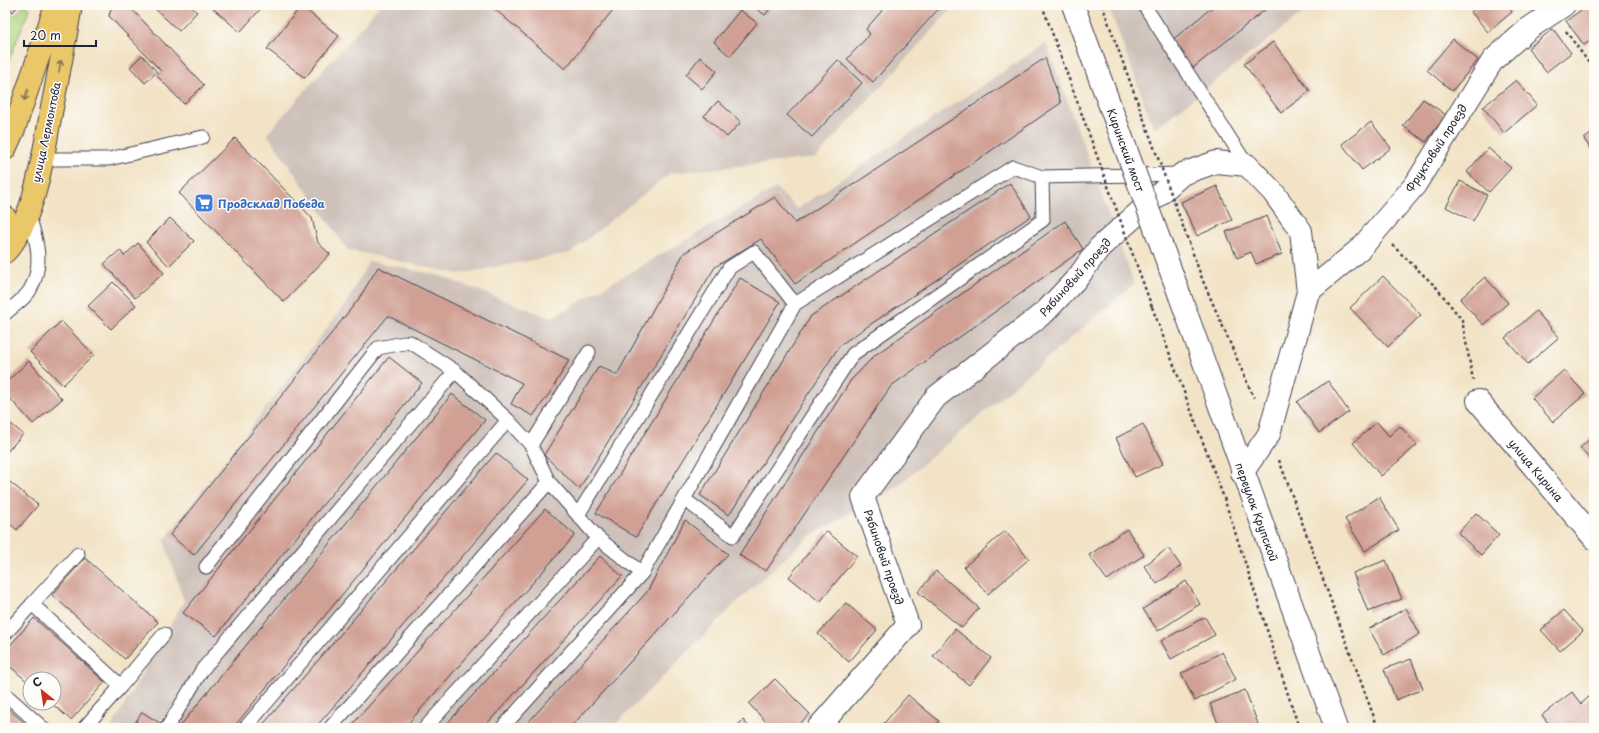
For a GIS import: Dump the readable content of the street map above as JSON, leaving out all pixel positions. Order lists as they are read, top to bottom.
{
  "streets": {
    "main road": ["улица Лермонтова"],
    "street": [
      "Фруктовый проезд",
      "Киринский мост",
      "Рябиновый проезд",
      "улица Кирина",
      "переулок Крупской"
    ]
  },
  "crossings": [
    ["Киринский мост", "переулок Крупской"]
  ],
  "places": {
    "supermarket": ["Продсклад Победа"]
  },
  "scale_bar": "20 m",
  "north": "top left"
}
